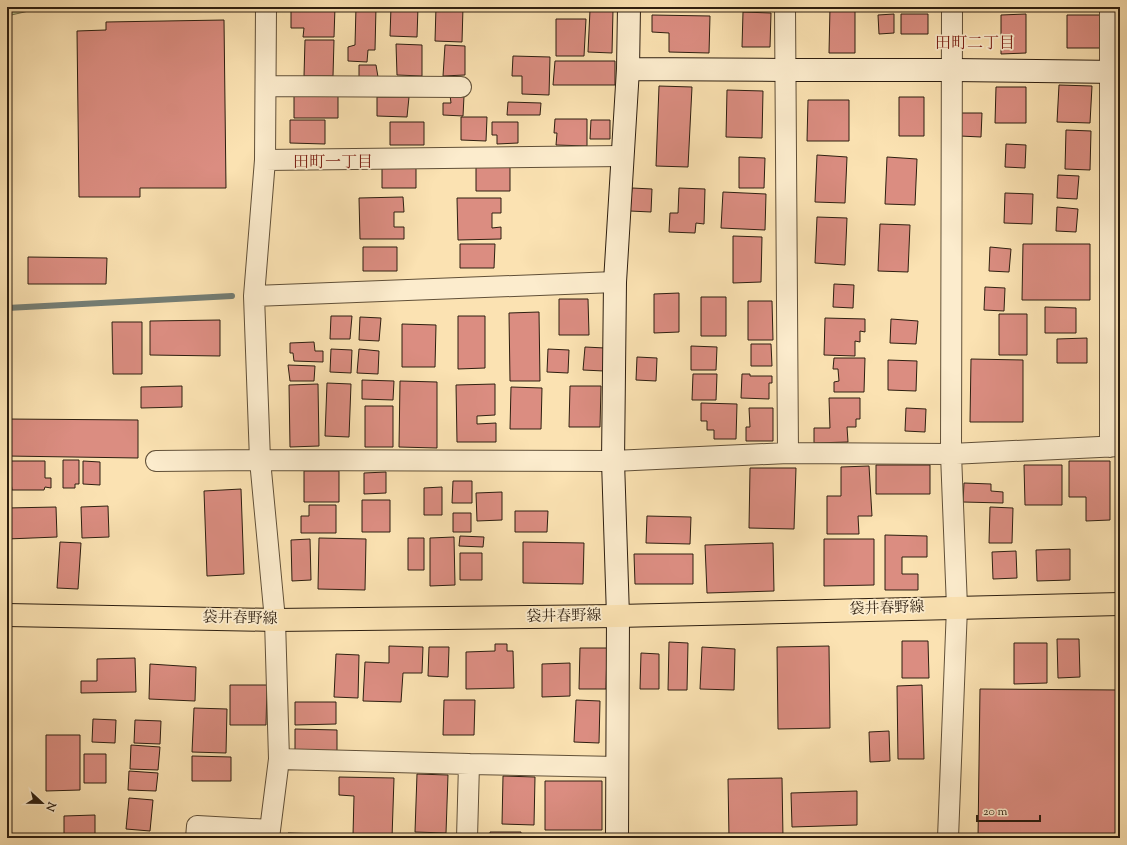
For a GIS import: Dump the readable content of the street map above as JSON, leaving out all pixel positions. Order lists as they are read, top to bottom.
{
  "streets": {
    "main road": ["袋井春野線"]
  },
  "districts": ["田町二丁目", "田町一丁目"],
  "scale_bar": "20 m",
  "north": "right"
}
